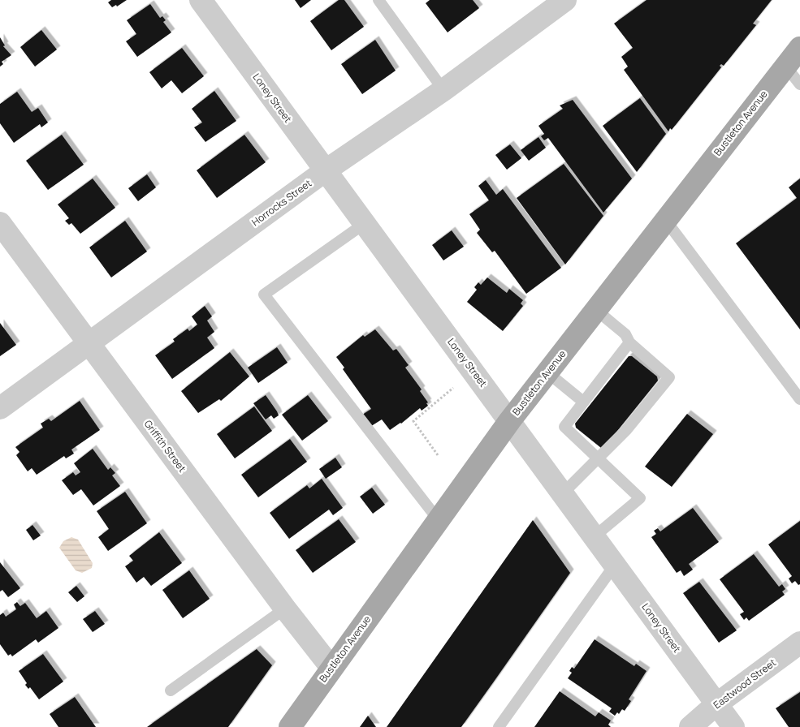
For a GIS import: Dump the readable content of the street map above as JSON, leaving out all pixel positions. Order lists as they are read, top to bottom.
{
  "streets": {
    "main road": ["Bustleton Avenue"],
    "street": [
      "Loney Street",
      "Horrocks Street",
      "Griffith Street",
      "Eastwood Street"
    ]
  },
  "crossings": [
    ["Loney Street", "Bustleton Avenue"],
    ["Loney Street", "Horrocks Street"],
    ["Loney Street", "Eastwood Street"],
    ["Bustleton Avenue", "Griffith Street"],
    ["Horrocks Street", "Griffith Street"]
  ]
}
